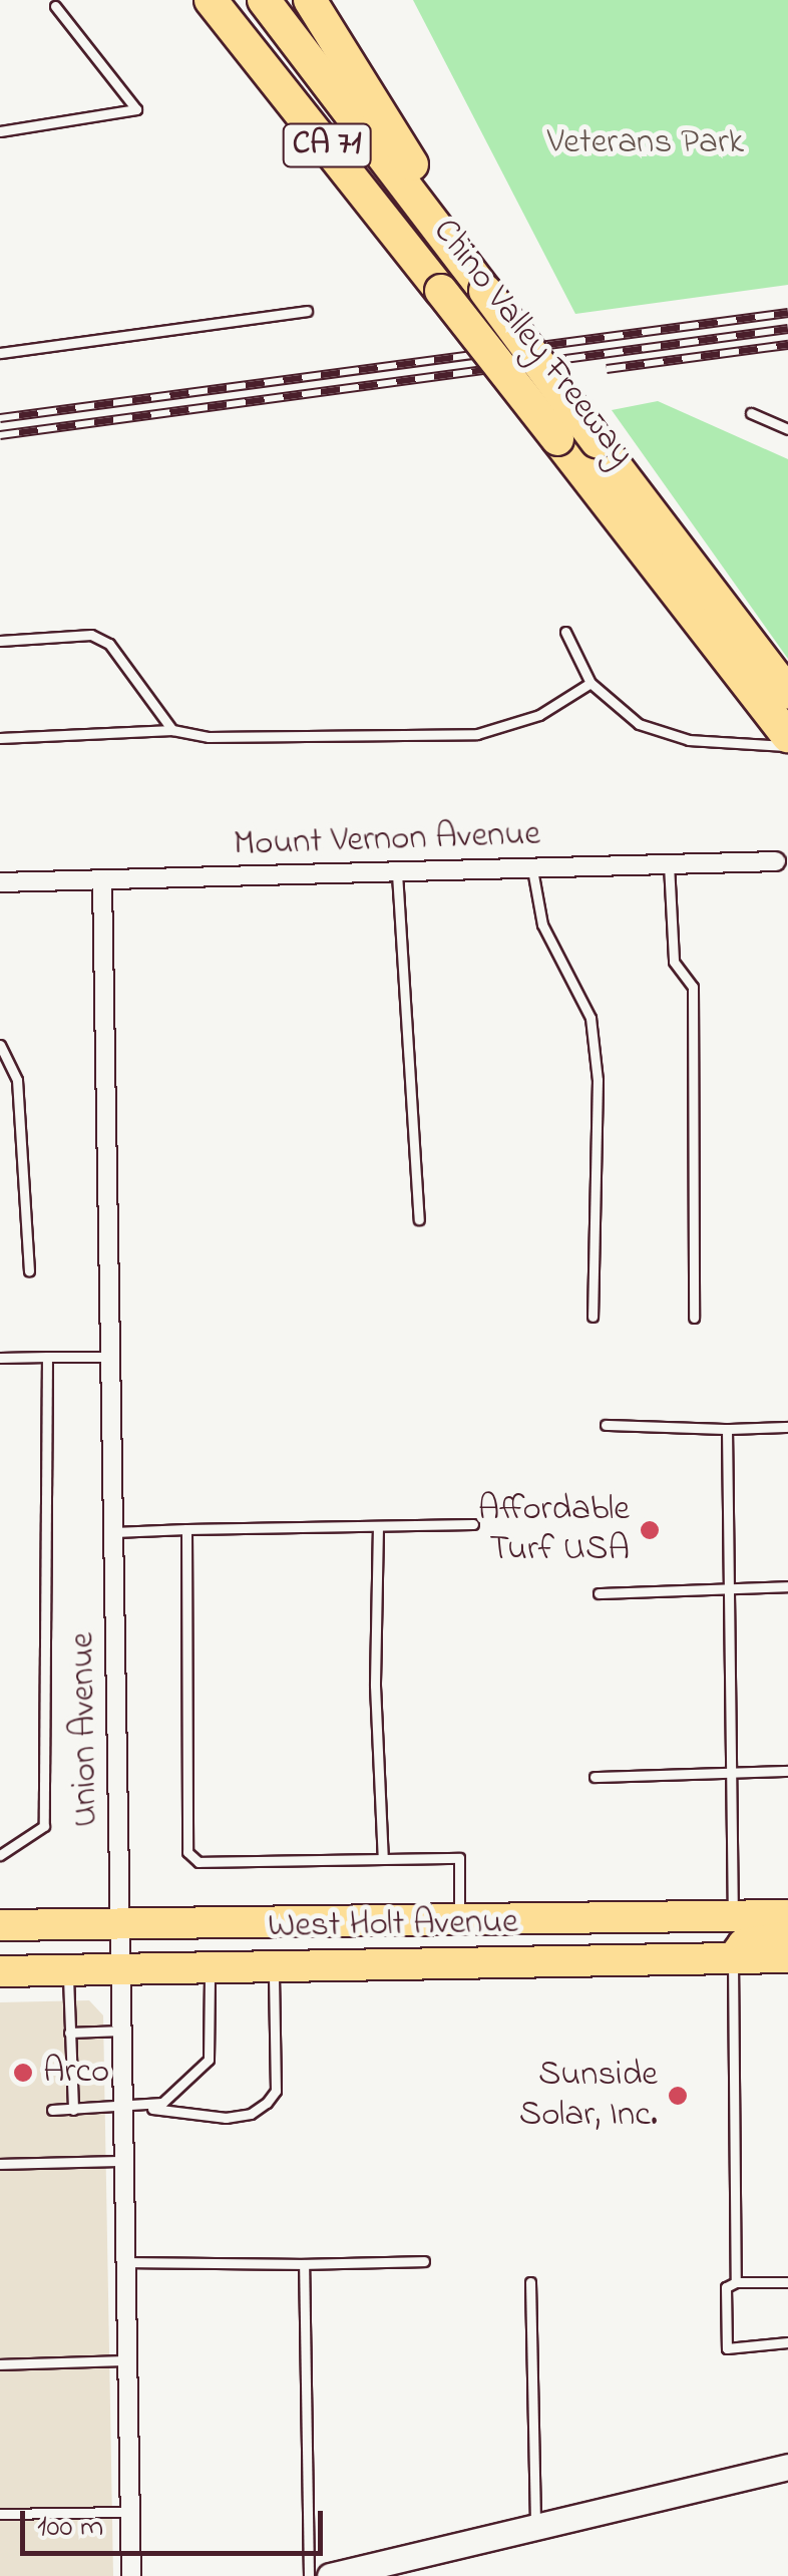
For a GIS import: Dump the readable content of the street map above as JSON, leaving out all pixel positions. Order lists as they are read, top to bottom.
{
  "streets": {
    "highway": ["CA 71", "Chino Valley Freeway"],
    "main road": ["West Holt Avenue"],
    "street": ["Mount Vernon Avenue", "Union Avenue"]
  },
  "crossings": [
    ["Mount Vernon Avenue", "Union Avenue"],
    ["Union Avenue", "West Holt Avenue"]
  ],
  "parks": ["Veterans Park"],
  "places": ["Affordable Turf USA", "Arco", "Sunside Solar, Inc."],
  "scale_bar": "100 m"
}
